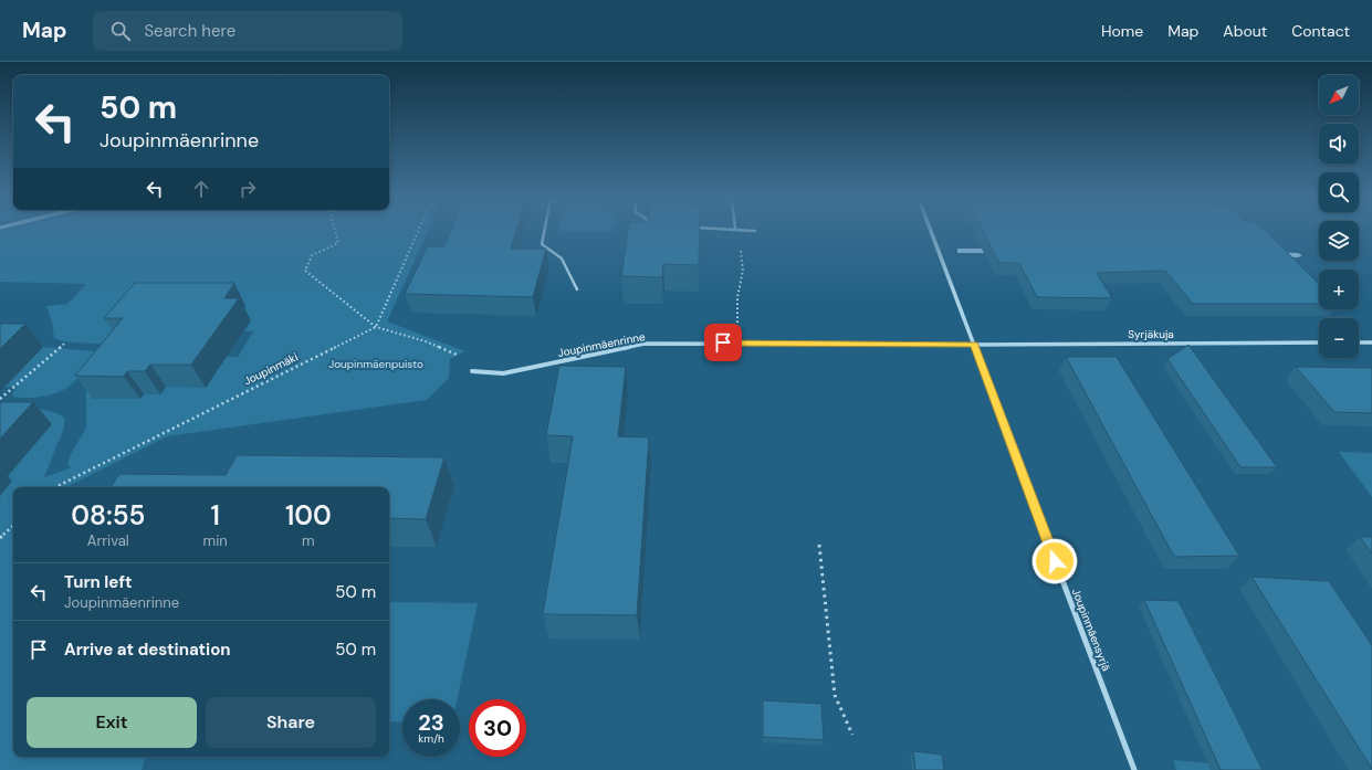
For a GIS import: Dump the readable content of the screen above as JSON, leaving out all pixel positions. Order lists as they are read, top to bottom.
{
  "streets": {
    "street": ["Syrjäkuja", "Joupinmäenrinne", "Joupinmäensyrjä"],
    "path": ["Joupinmäki"]
  },
  "crossings": [
    ["Syrjäkuja", "Joupinmäenrinne"],
    ["Syrjäkuja", "Joupinmäensyrjä"],
    ["Joupinmäenrinne", "Joupinmäensyrjä"]
  ],
  "parks": ["Joupinmäenpuisto"],
  "north": "bottom left",
  "page": {
    "header": "Map",
    "search": "Search here",
    "nav": [
      "Home",
      "Map",
      "About",
      "Contact"
    ],
    "map_buttons": ["+", "−"],
    "turn": ["50 m", "Joupinmäenrinne"],
    "eta": [
      "08:55",
      "Arrival",
      "1",
      "min",
      "100",
      "m"
    ],
    "list": [
      {
        "name": "Turn left",
        "note": "Joupinmäenrinne",
        "value": "50 m"
      },
      {
        "name": "Arrive at destination",
        "value": "50 m"
      }
    ],
    "buttons": ["Exit", "Share"],
    "speed": "23 km/h",
    "limit": "30"
  }
}
